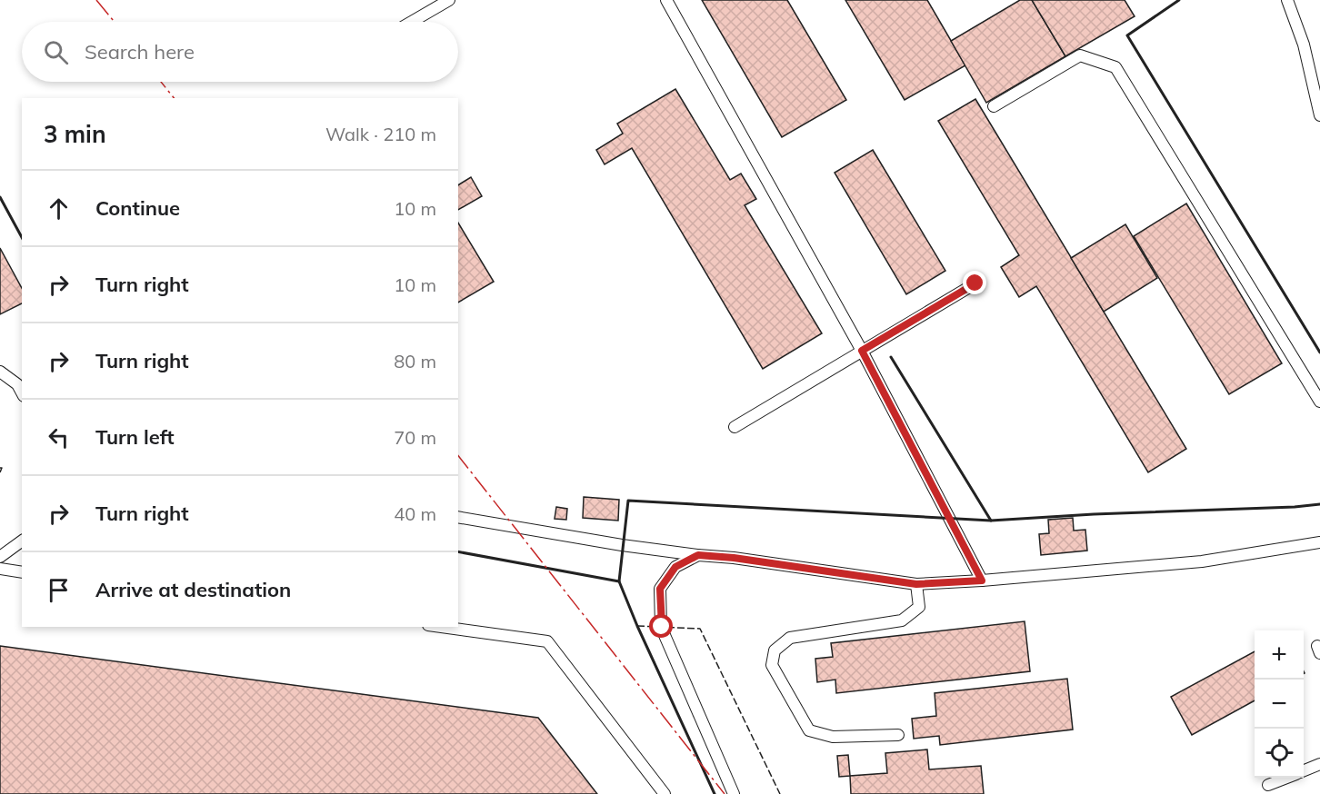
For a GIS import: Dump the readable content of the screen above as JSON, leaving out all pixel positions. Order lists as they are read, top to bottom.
{
  "page": {
    "search": "Search here",
    "heading": ["3 min", "Walk · 210 m"],
    "list": [
      ["Continue", "10 m"],
      ["Turn right", "10 m"],
      ["Turn right", "80 m"],
      ["Turn left", "70 m"],
      ["Turn right", "40 m"],
      "Arrive at destination"
    ],
    "map_buttons": ["+", "−"]
  }
}
